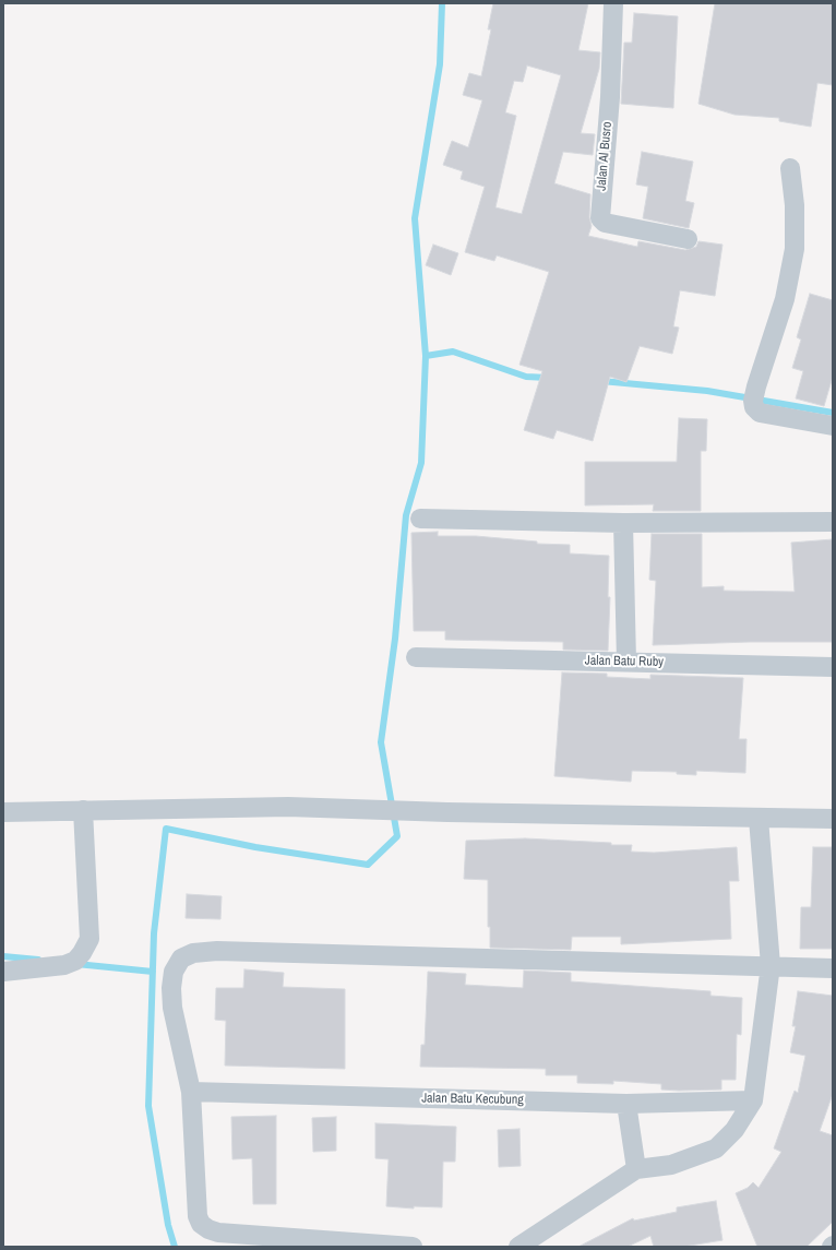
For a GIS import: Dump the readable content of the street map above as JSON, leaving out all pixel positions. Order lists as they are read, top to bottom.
{
  "streets": {
    "street": ["Jalan Al Busro", "Jalan Batu Ruby", "Jalan Batu Kecubung"]
  }
}
